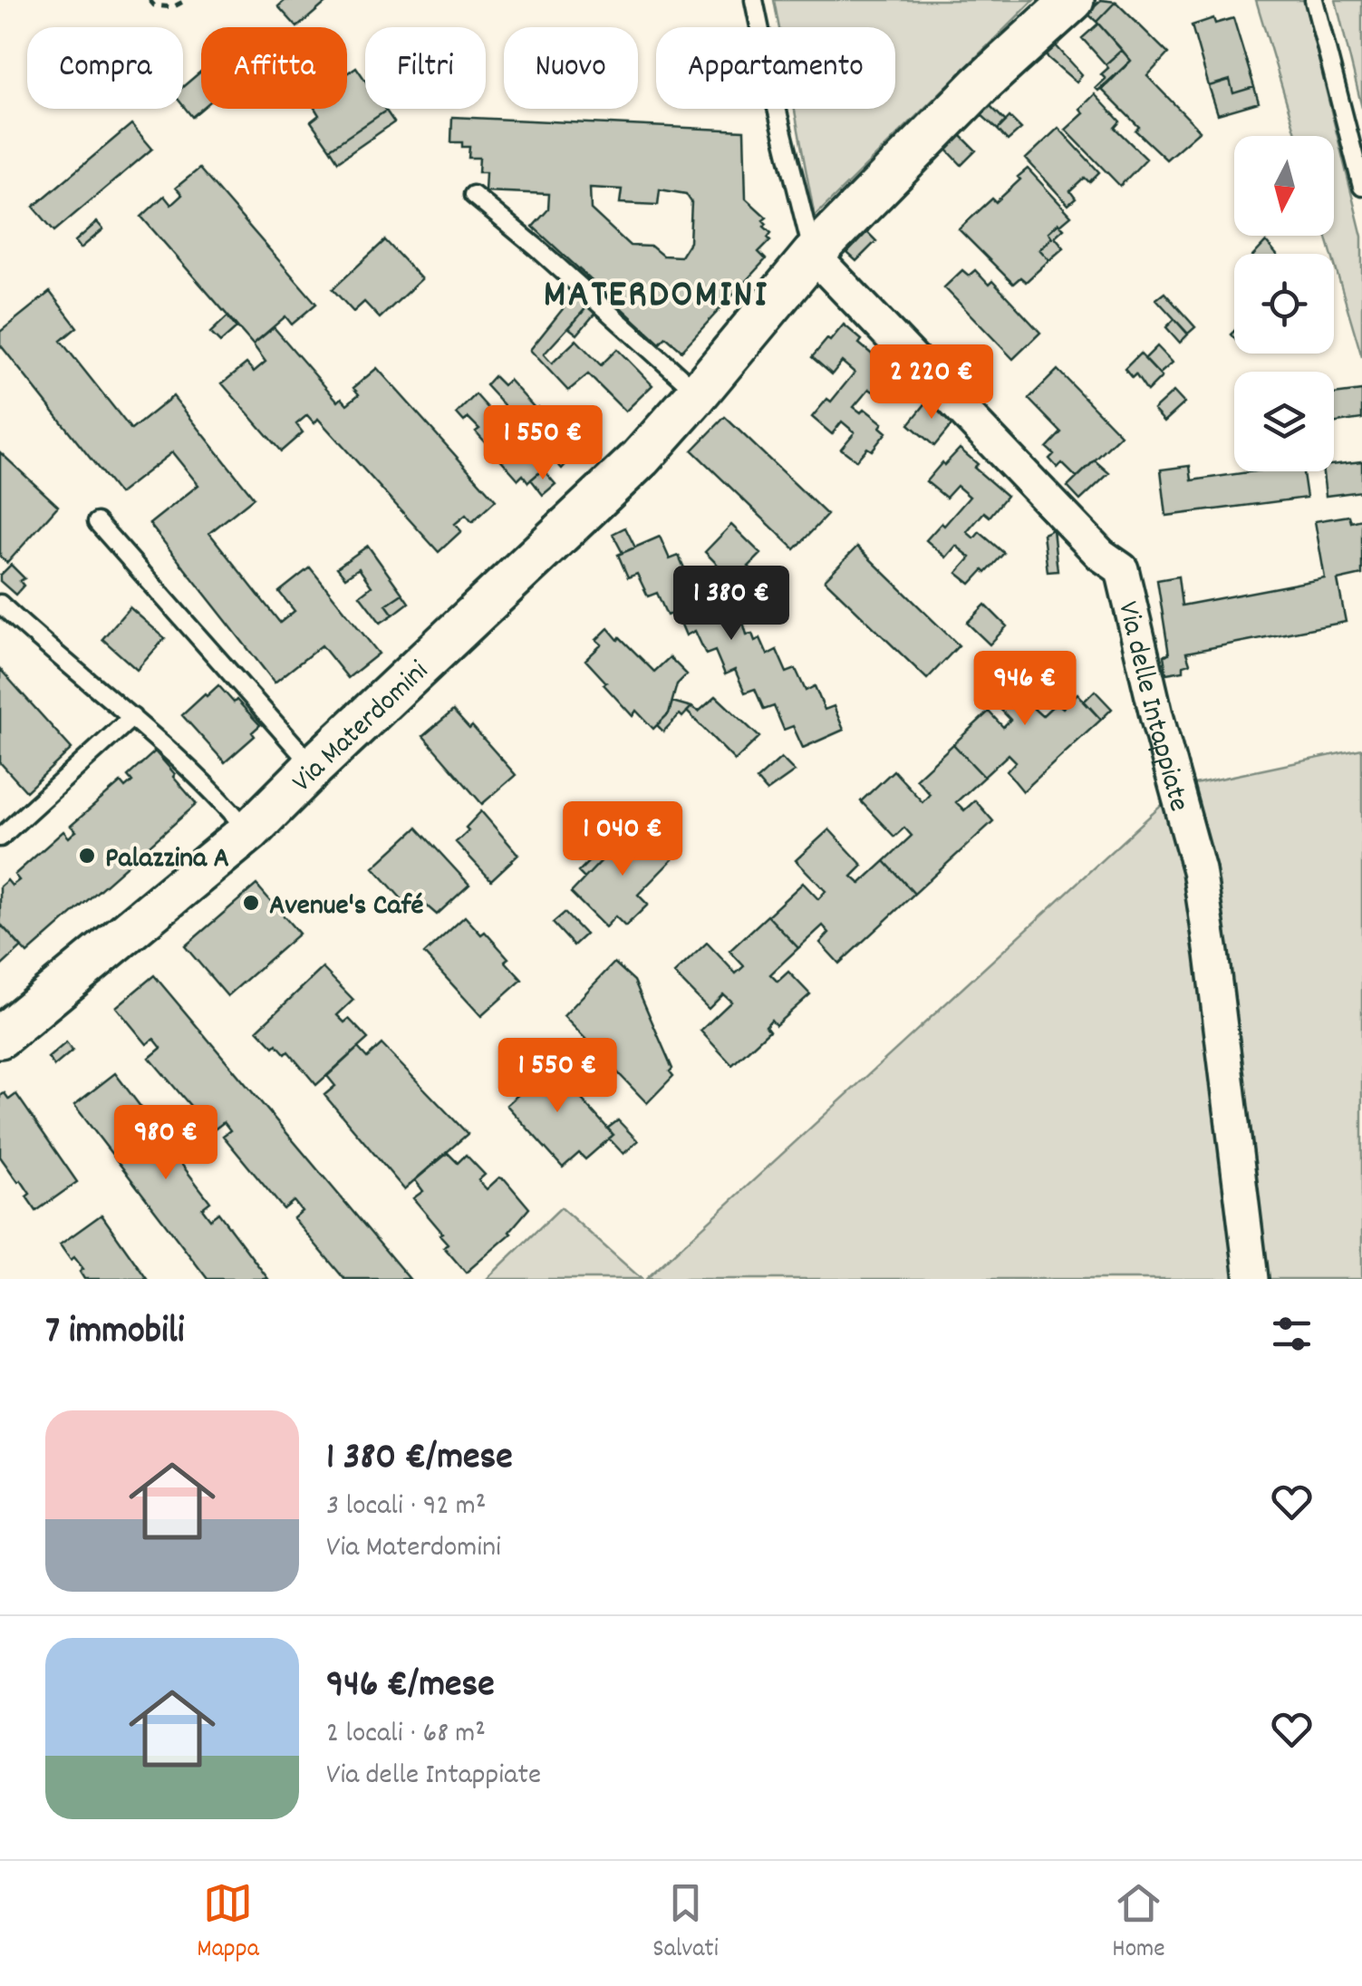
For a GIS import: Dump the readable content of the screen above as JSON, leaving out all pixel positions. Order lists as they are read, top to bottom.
{
  "streets": {
    "street": ["Via delle Intappiate", "Via Materdomini"]
  },
  "crossings": [
    ["Via delle Intappiate", "Via Materdomini"]
  ],
  "districts": ["MATERDOMINI"],
  "places": ["Palazzina A", "Avenue's Café"],
  "north": "bottom",
  "page": {
    "chip": [
      "Compra",
      "Affitta",
      "Filtri",
      "Nuovo",
      "Appartamento"
    ],
    "price": [
      "2 220 €",
      "1 550 €",
      "1 380 €",
      "946 €",
      "1 040 €",
      "1 550 €",
      "980 €"
    ],
    "heading": "7 immobili",
    "list": [
      {
        "name": "1 380 €/mese",
        "note": "3 locali · 92 m² · Via Materdomini"
      },
      {
        "name": "946 €/mese",
        "note": "2 locali · 68 m² · Via delle Intappiate"
      }
    ],
    "tabs": ["Mappa", "Salvati", "Home"]
  }
}
